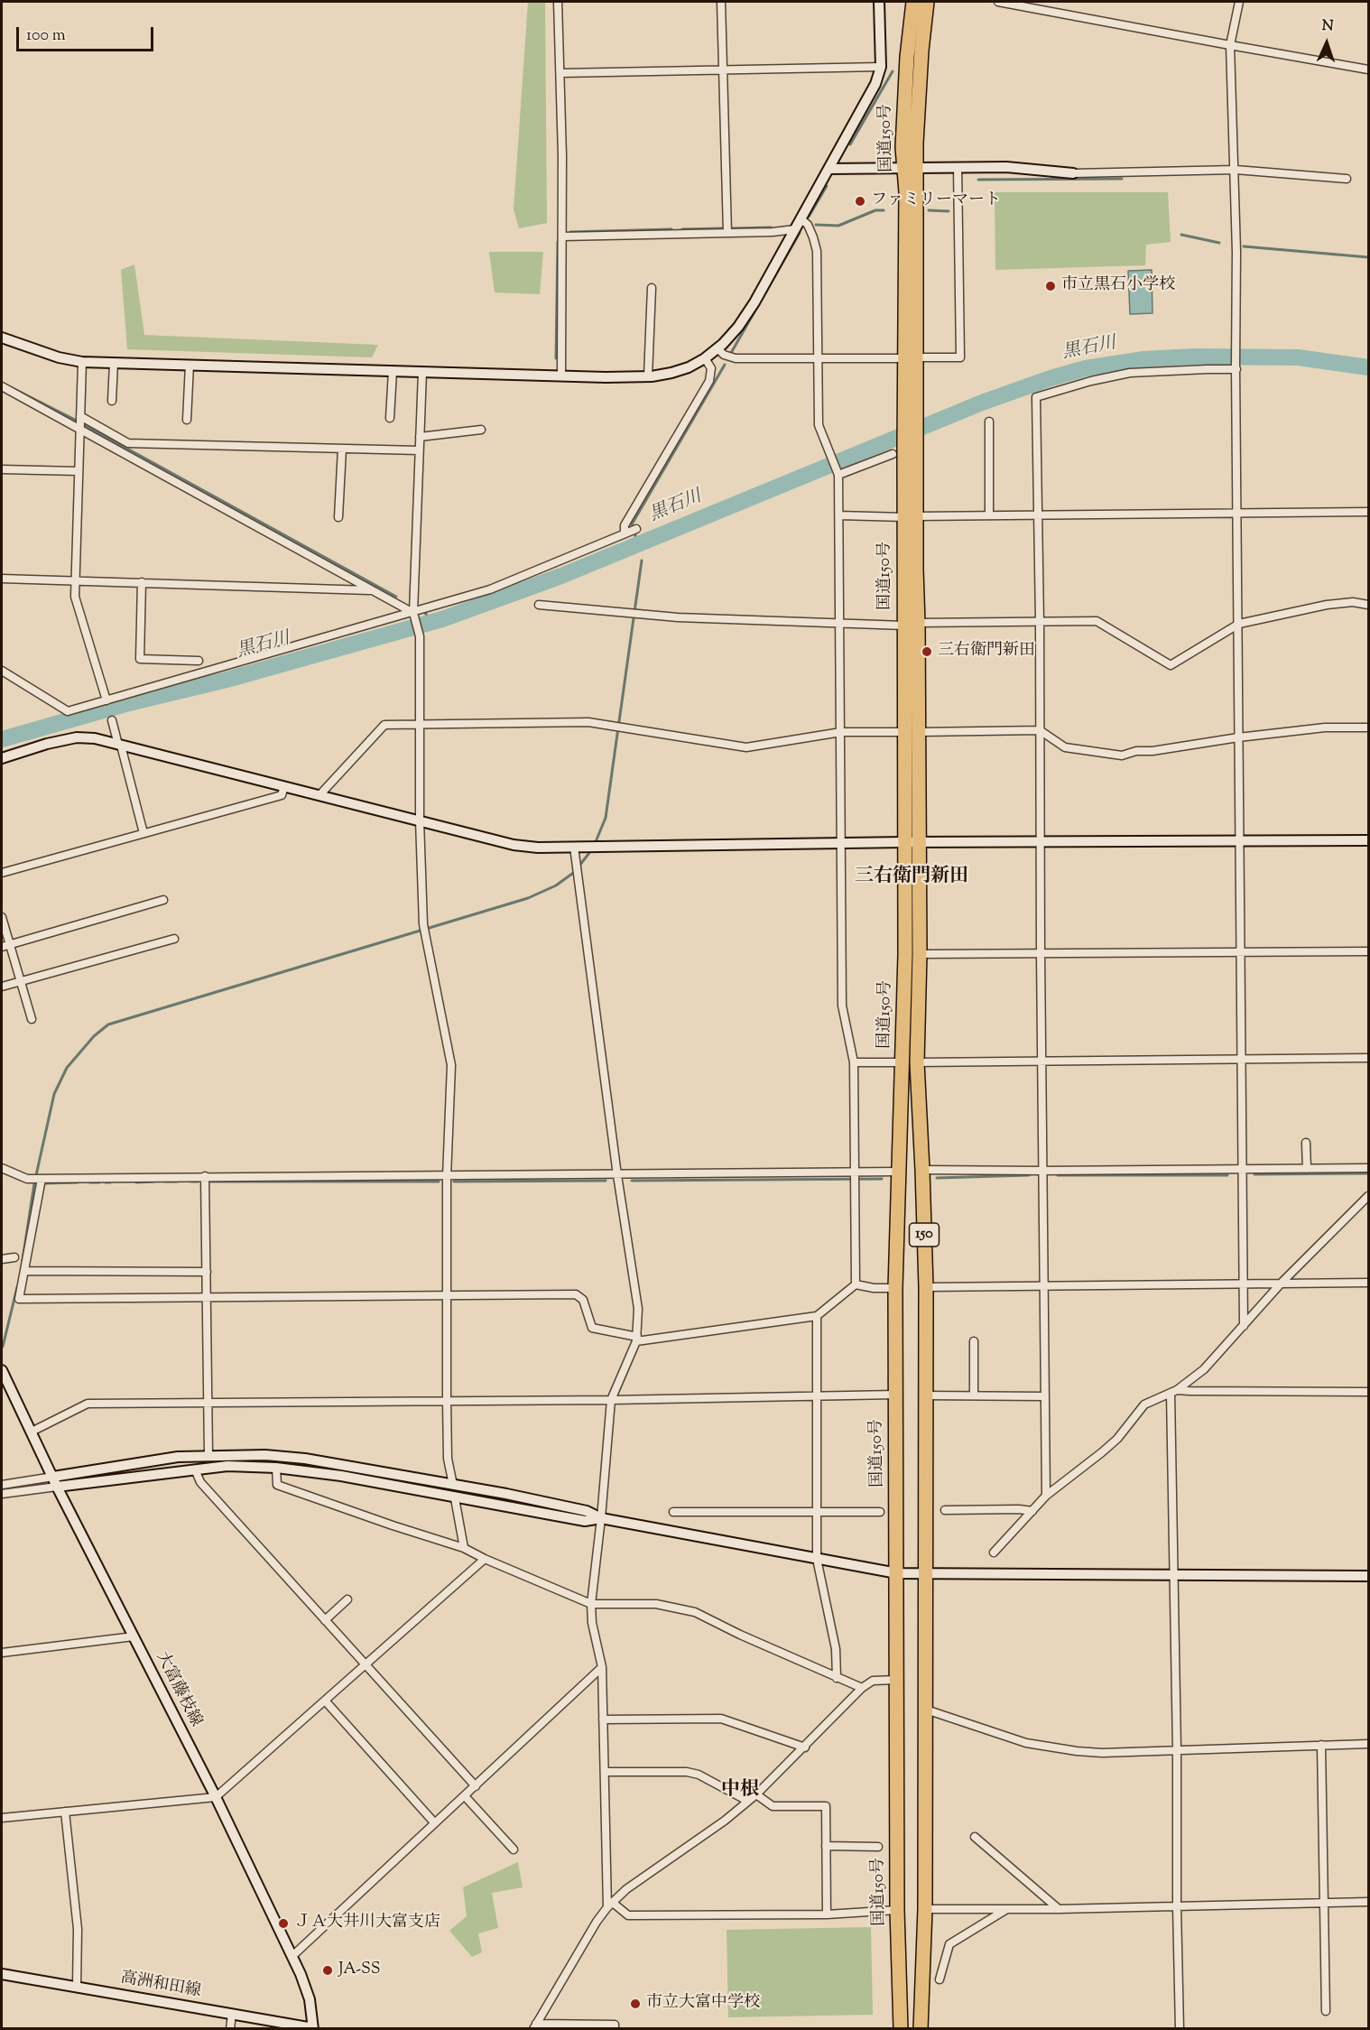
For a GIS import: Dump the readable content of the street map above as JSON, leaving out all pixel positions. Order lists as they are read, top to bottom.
{
  "streets": {
    "highway": ["国道150号", "150"],
    "street": ["大富藤枝線", "高洲和田線"]
  },
  "crossings": [
    ["大富藤枝線", "高洲和田線"]
  ],
  "districts": ["三右衛門新田", "中根"],
  "water": ["黒石川"],
  "places": [
    "ファミリーマート",
    "市立黒石小学校",
    "三右衛門新田",
    "ＪＡ大井川大富支店",
    "JA-SS",
    "市立大富中学校"
  ],
  "scale_bar": "100 m",
  "north": "top"
}
